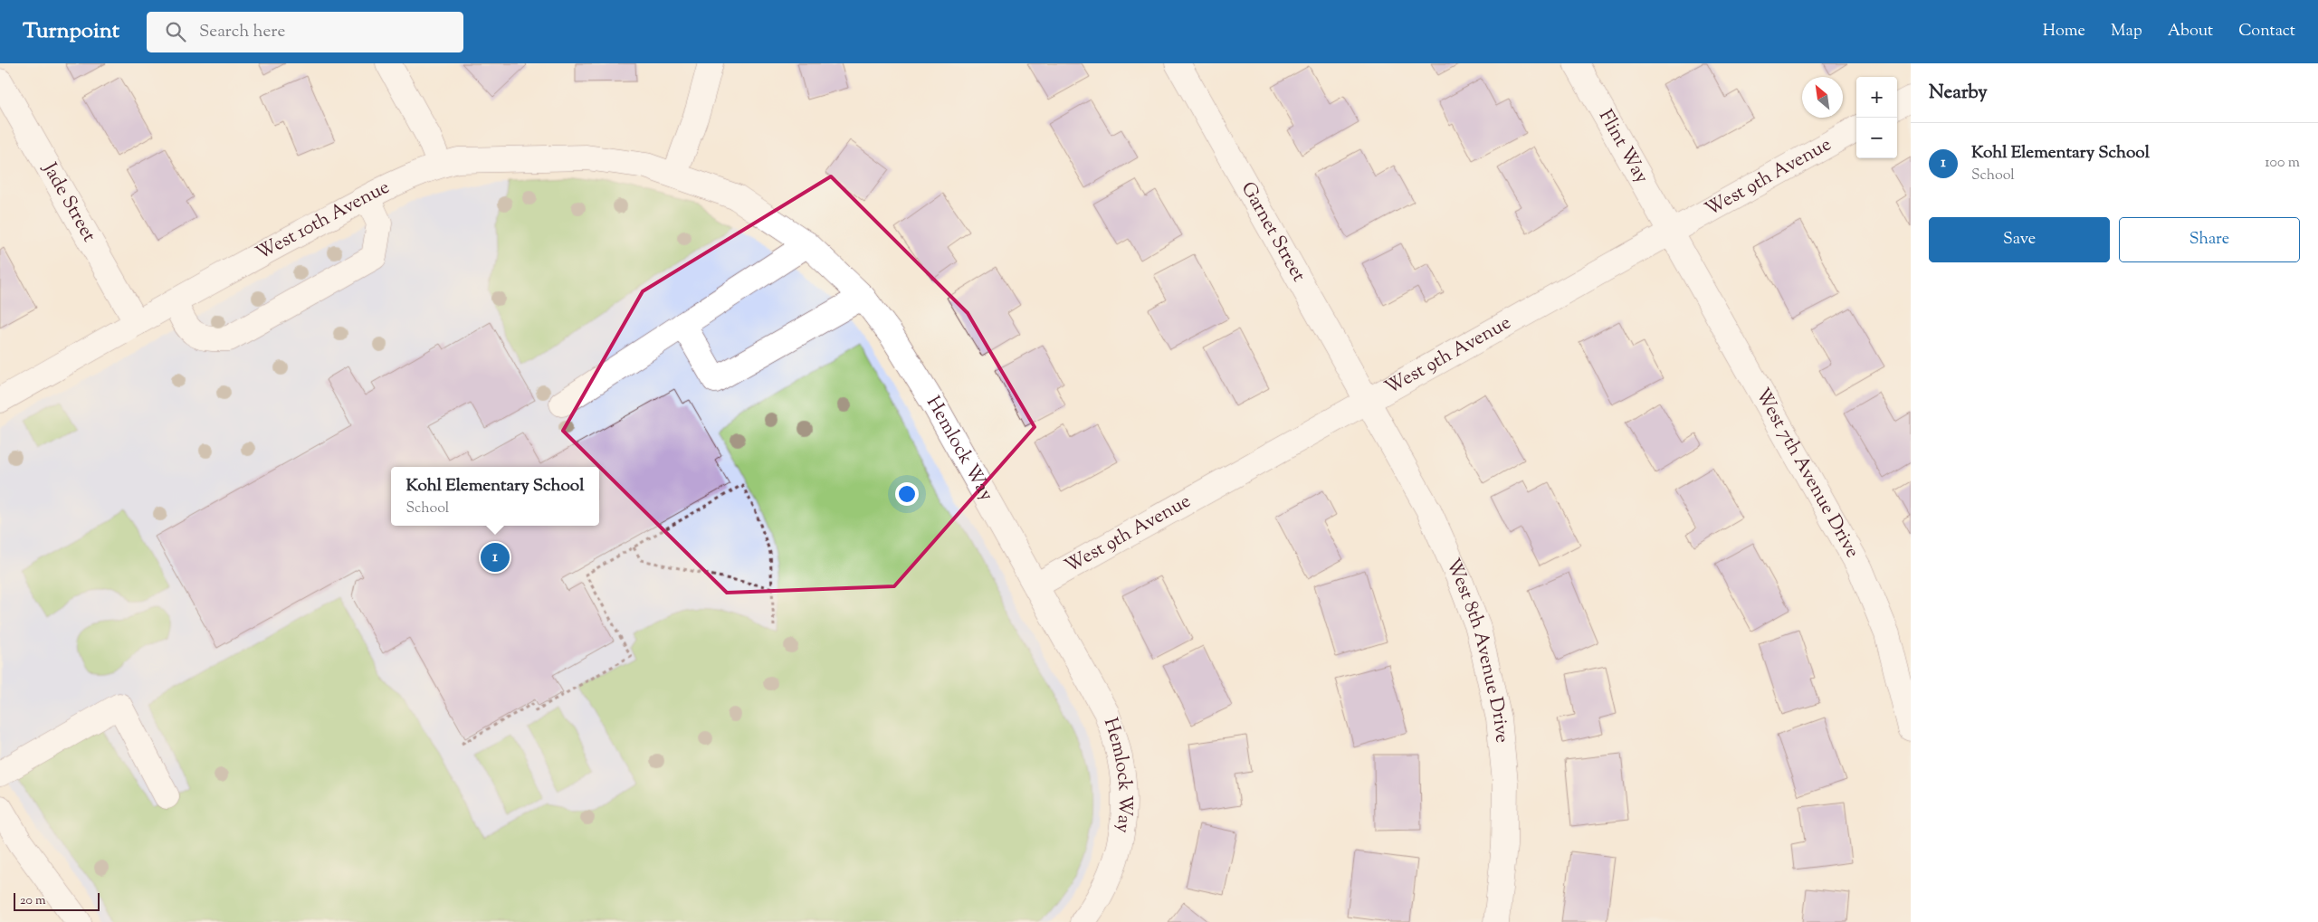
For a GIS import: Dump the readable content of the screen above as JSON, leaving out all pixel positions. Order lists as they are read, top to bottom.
{
  "streets": {
    "street": [
      "Flint Way",
      "West 9th Avenue",
      "Jade Street",
      "West 10th Avenue",
      "Garnet Street",
      "Hemlock Way",
      "West 7th Avenue Drive",
      "West 8th Avenue Drive"
    ]
  },
  "crossings": [
    ["Flint Way", "West 9th Avenue"],
    ["Flint Way", "West 7th Avenue Drive"],
    ["West 9th Avenue", "Garnet Street"],
    ["West 9th Avenue", "Hemlock Way"],
    ["West 9th Avenue", "West 7th Avenue Drive"],
    ["West 9th Avenue", "West 8th Avenue Drive"],
    ["Jade Street", "West 10th Avenue"],
    ["West 10th Avenue", "Hemlock Way"],
    ["Garnet Street", "West 8th Avenue Drive"]
  ],
  "scale_bar": "20 m",
  "north": "top left",
  "page": {
    "header": "Turnpoint",
    "search": "Search here",
    "nav": [
      "Home",
      "Map",
      "About",
      "Contact"
    ],
    "heading": "Nearby",
    "map_buttons": ["+", "−"],
    "list": [
      {
        "mark": "1",
        "name": "Kohl Elementary School",
        "note": "School",
        "value": "100 m"
      }
    ],
    "buttons": ["Save", "Share"],
    "popup": ["Kohl Elementary School", "School"],
    "pins": "1",
    "scale": "20 m"
  }
}
